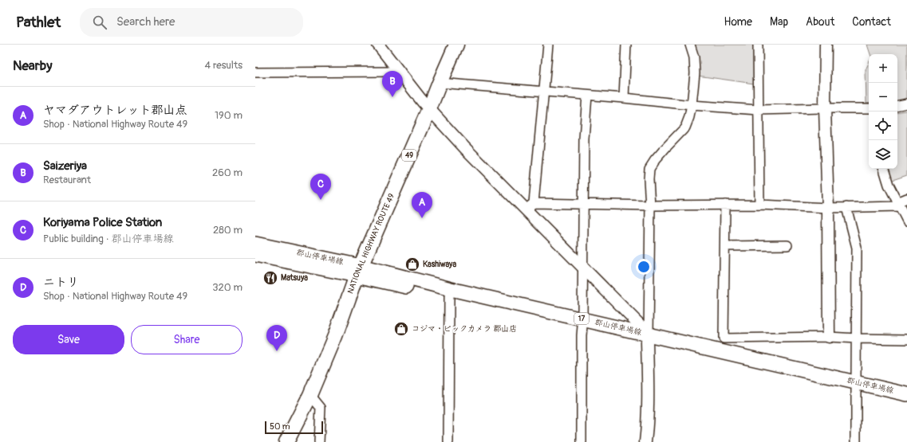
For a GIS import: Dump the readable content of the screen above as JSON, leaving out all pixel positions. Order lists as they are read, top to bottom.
{
  "streets": {
    "highway": ["49", "NATIONAL HIGHWAY ROUTE 49"],
    "main road": ["郡山停車場線", "17"]
  },
  "crossings": [
    ["NATIONAL HIGHWAY ROUTE 49", "郡山停車場線"]
  ],
  "places": {
    "shop": ["Kashiwaya", "コジマ・ビックカメラ 郡山店"],
    "restaurant": ["Matsuya"]
  },
  "scale_bar": "50 m",
  "page": {
    "header": "Pathlet",
    "search": "Search here",
    "nav": [
      "Home",
      "Map",
      "About",
      "Contact"
    ],
    "heading": ["Nearby", "4 results"],
    "map_buttons": ["+", "−"],
    "pins": [
      "B",
      "C",
      "A",
      "D"
    ],
    "list": [
      {
        "mark": "A",
        "name": "ヤマダアウトレット郡山点",
        "note": "Shop · National Highway Route 49",
        "value": "190 m"
      },
      {
        "mark": "B",
        "name": "Saizeriya",
        "note": "Restaurant",
        "value": "260 m"
      },
      {
        "mark": "C",
        "name": "Koriyama Police Station",
        "note": "Public building · 郡山停車場線",
        "value": "280 m"
      },
      {
        "mark": "D",
        "name": "ニトリ",
        "note": "Shop · National Highway Route 49",
        "value": "320 m"
      }
    ],
    "buttons": ["Save", "Share"],
    "scale": "50 m"
  }
}
